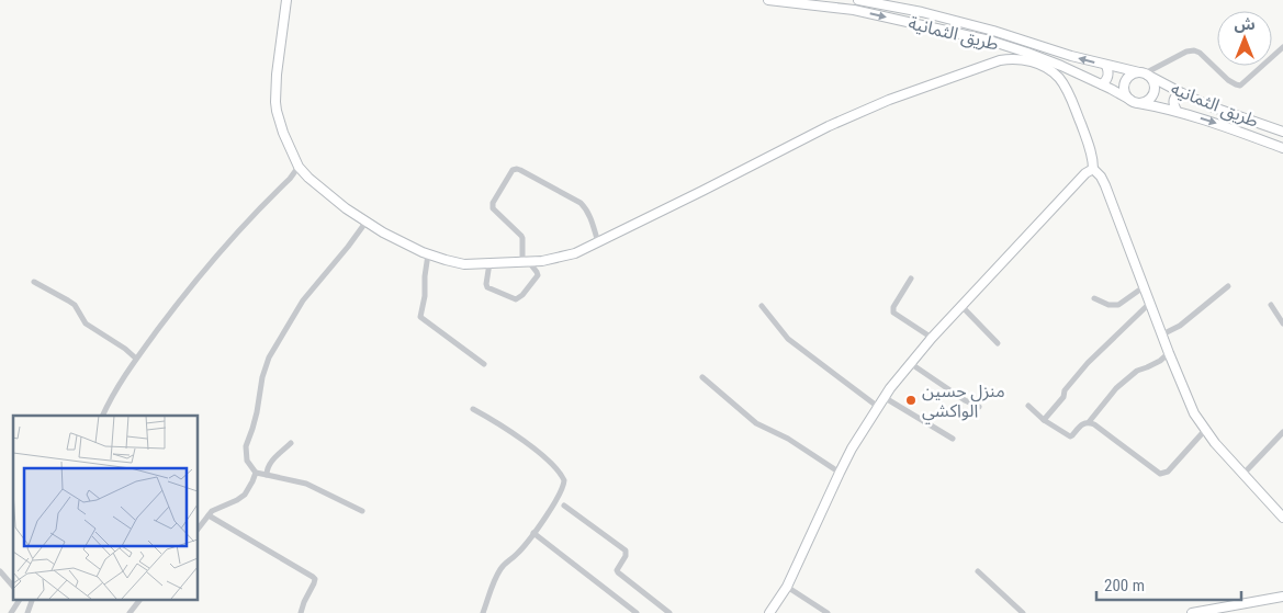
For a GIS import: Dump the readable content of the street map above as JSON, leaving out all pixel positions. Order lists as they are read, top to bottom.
{
  "streets": {
    "street": ["طريق الثمانية", "طريق الثمانيه"]
  },
  "crossings": [
    ["طريق الثمانية", "طريق الثمانيه"]
  ],
  "places": ["منزل حسين الواكشي"],
  "scale_bar": "200 m",
  "north": "top"
}
